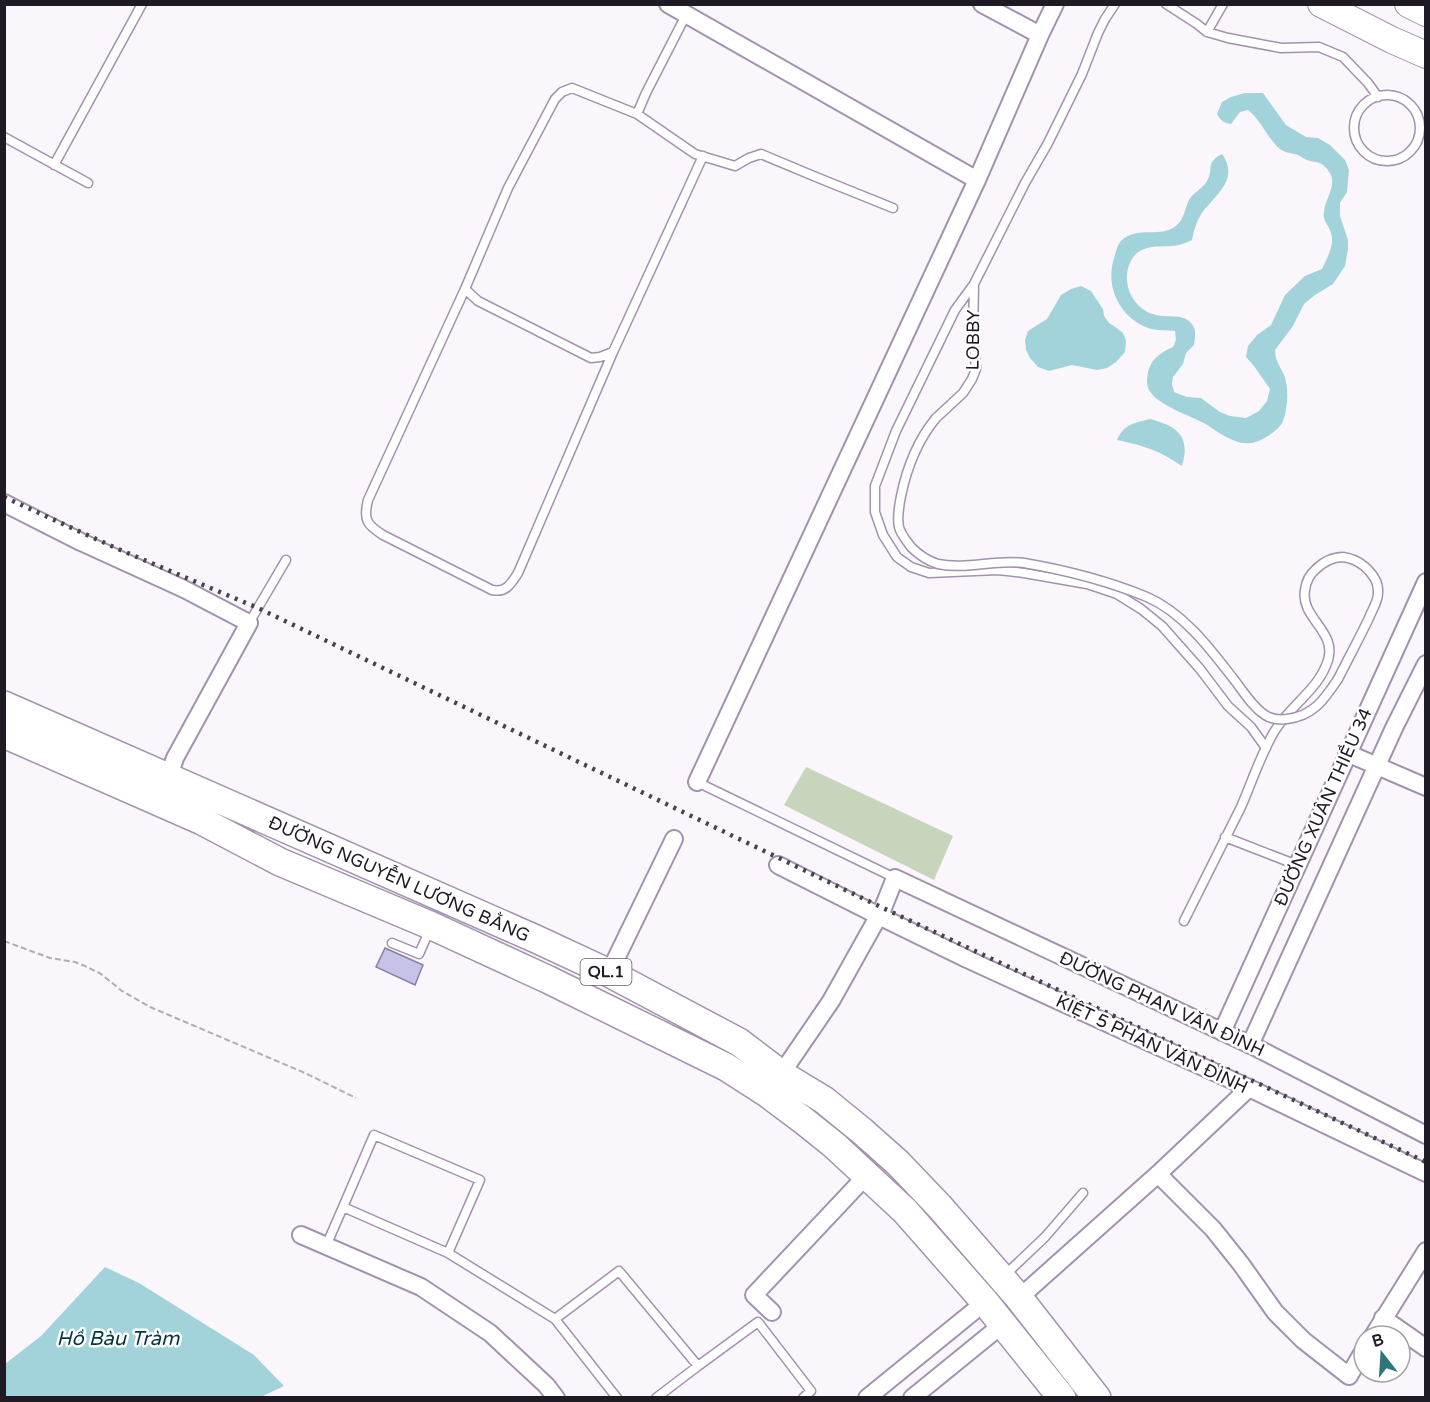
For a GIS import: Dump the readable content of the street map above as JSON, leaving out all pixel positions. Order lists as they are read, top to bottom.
{
  "streets": {
    "highway": ["ĐƯỜNG NGUYỄN LƯƠNG BẰNG", "QL.1"],
    "street": ["ĐƯỜNG XUÂN THIỀU 34", "ĐƯỜNG PHAN VĂN ĐÌNH", "KIỆT 5 PHAN VĂN ĐÌNH"],
    "lane": ["LOBBY"]
  },
  "crossings": [
    ["ĐƯỜNG XUÂN THIỀU 34", "ĐƯỜNG PHAN VĂN ĐÌNH"],
    ["ĐƯỜNG NGUYỄN LƯƠNG BẰNG", "QL.1"]
  ],
  "water": ["Hồ Bàu Tràm"],
  "north": "top"
}
